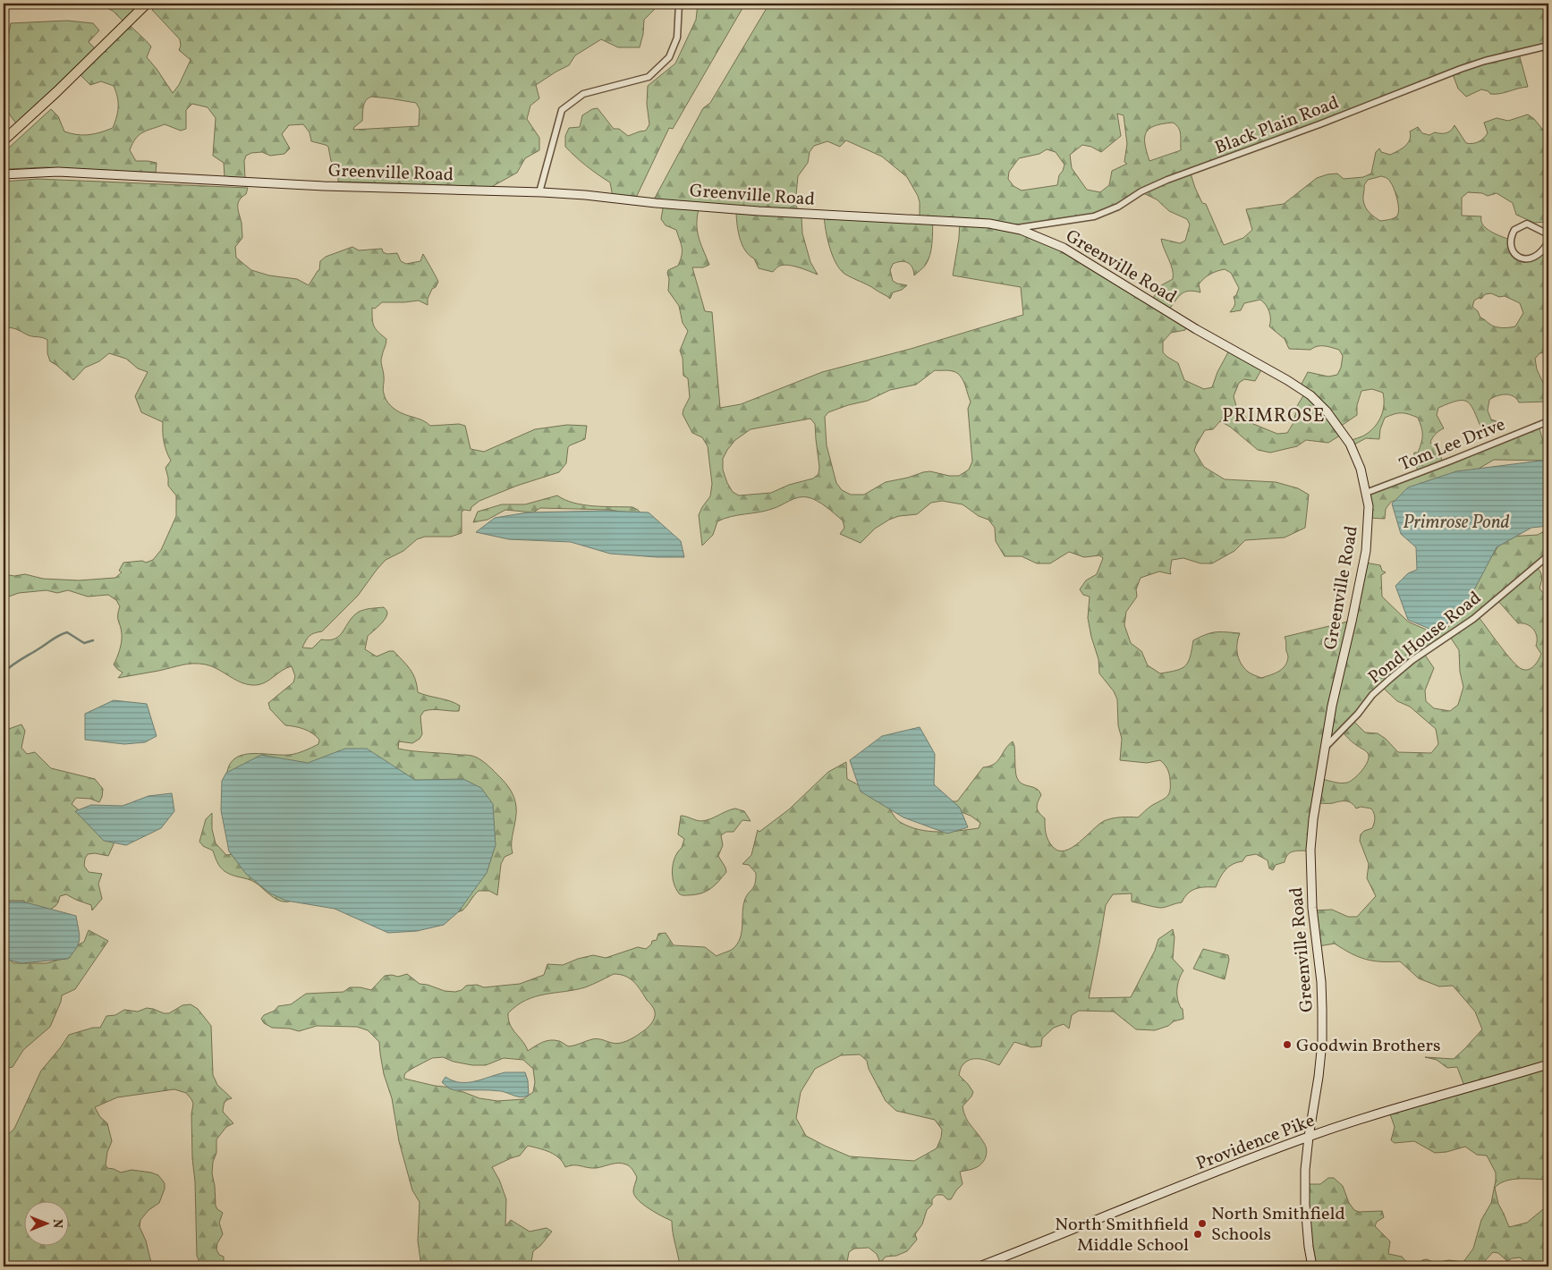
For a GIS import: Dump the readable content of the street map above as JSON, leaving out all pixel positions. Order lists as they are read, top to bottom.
{
  "streets": {
    "main road": ["Greenville Road", "Providence Pike"],
    "street": ["Black Plain Road", "Tom Lee Drive", "Pond House Road"]
  },
  "crossings": [
    ["Black Plain Road", "Greenville Road"],
    ["Greenville Road", "Tom Lee Drive"],
    ["Greenville Road", "Pond House Road"],
    ["Greenville Road", "Providence Pike"]
  ],
  "districts": ["PRIMROSE"],
  "water": ["Primrose Pond"],
  "places": ["Goodwin Brothers", "North Smithfield Schools", "North Smithfield Middle School"],
  "north": "right"
}
